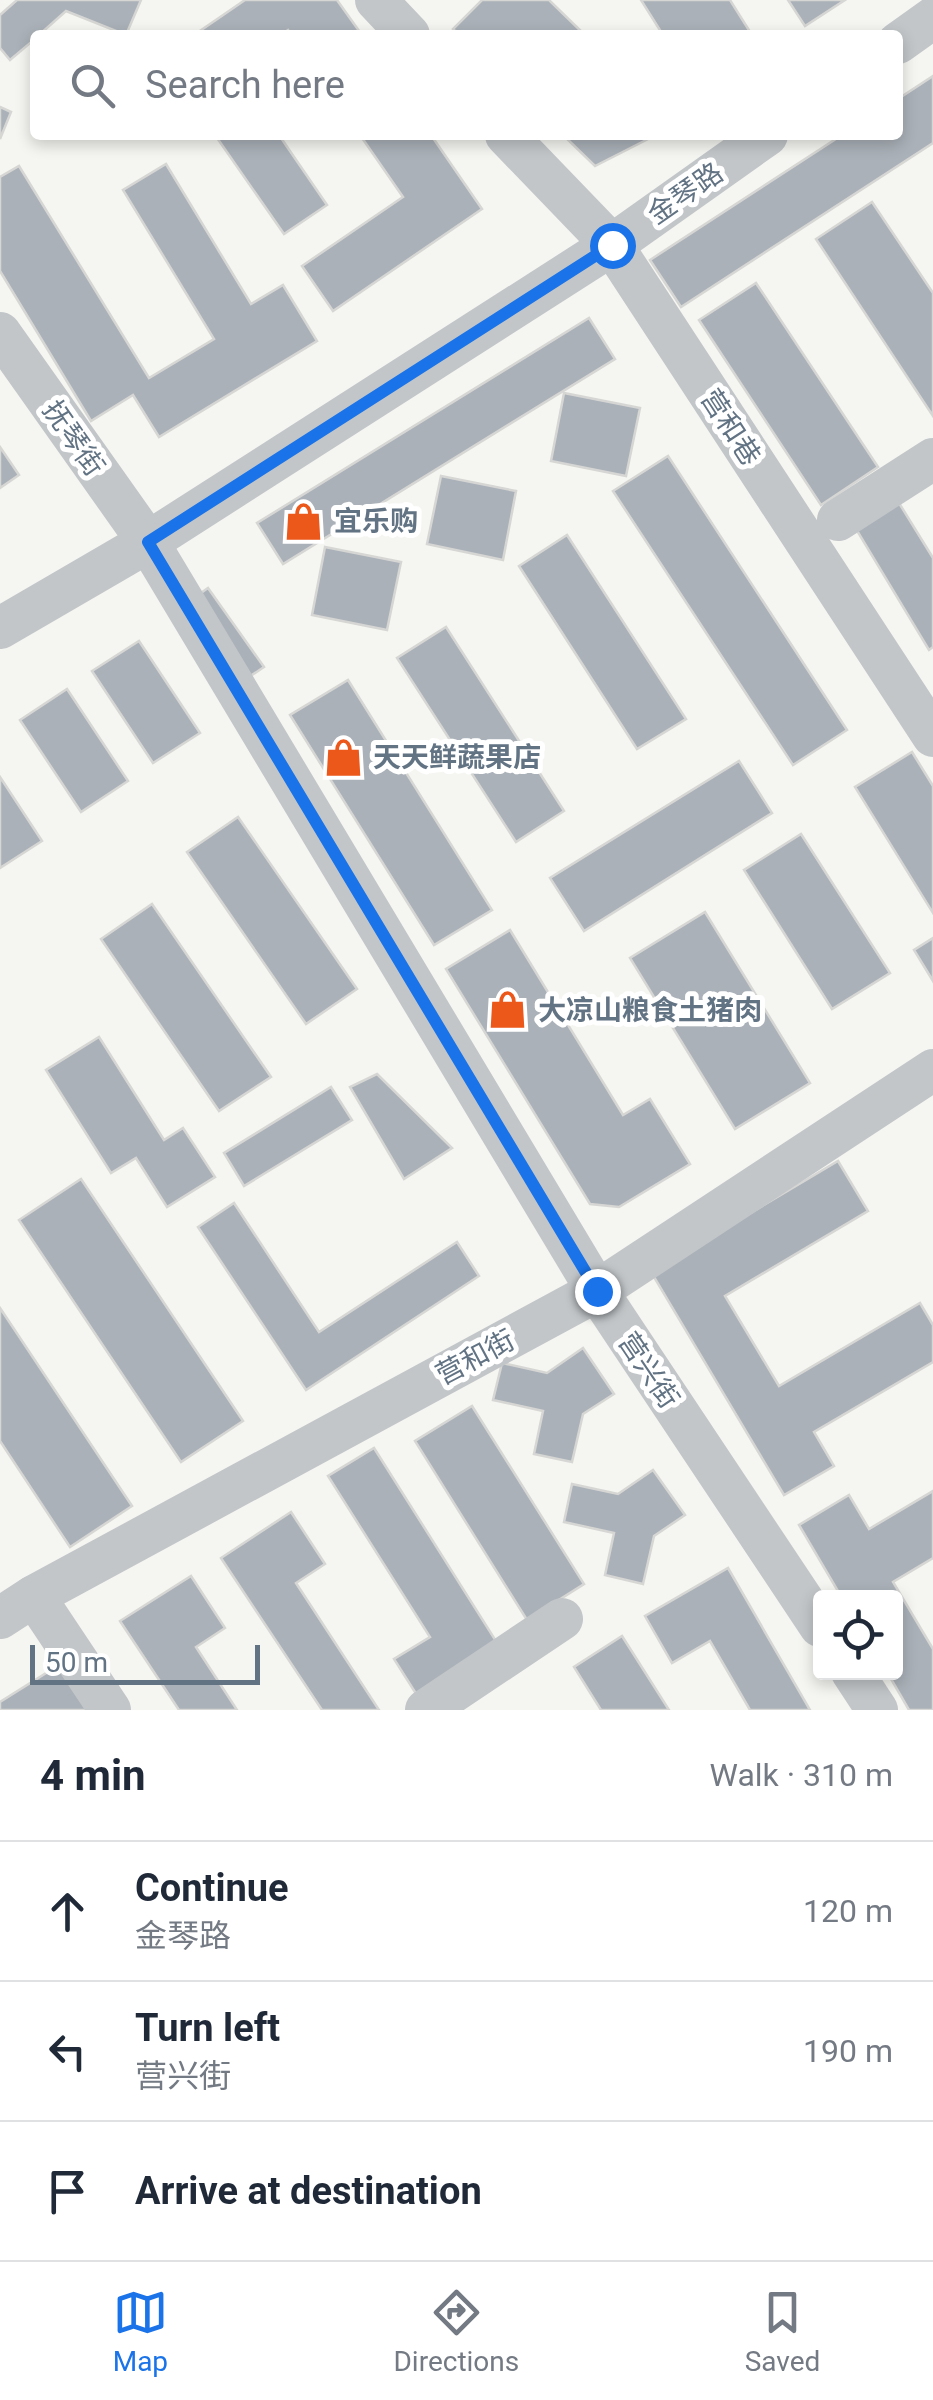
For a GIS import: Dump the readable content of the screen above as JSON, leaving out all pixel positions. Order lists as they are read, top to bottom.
{
  "streets": {
    "street": [
      "金琴路",
      "营和巷",
      "抚琴街",
      "营和街",
      "营兴街"
    ]
  },
  "crossings": [
    ["金琴路", "营和巷"],
    ["金琴路", "抚琴街"],
    ["金琴路", "营兴街"],
    ["抚琴街", "营兴街"],
    ["营和街", "营兴街"]
  ],
  "places": {
    "shop": ["宜乐购", "天天鲜蔬果店", "大凉山粮食土猪肉"]
  },
  "scale_bar": "50 m",
  "page": {
    "search": "Search here",
    "scale": "50 m",
    "heading": ["4 min", "Walk · 310 m"],
    "list": [
      ["Continue", "金琴路", "120 m"],
      ["Turn left", "营兴街", "190 m"],
      "Arrive at destination"
    ],
    "nav": ["Map", "Directions", "Saved"]
  }
}
